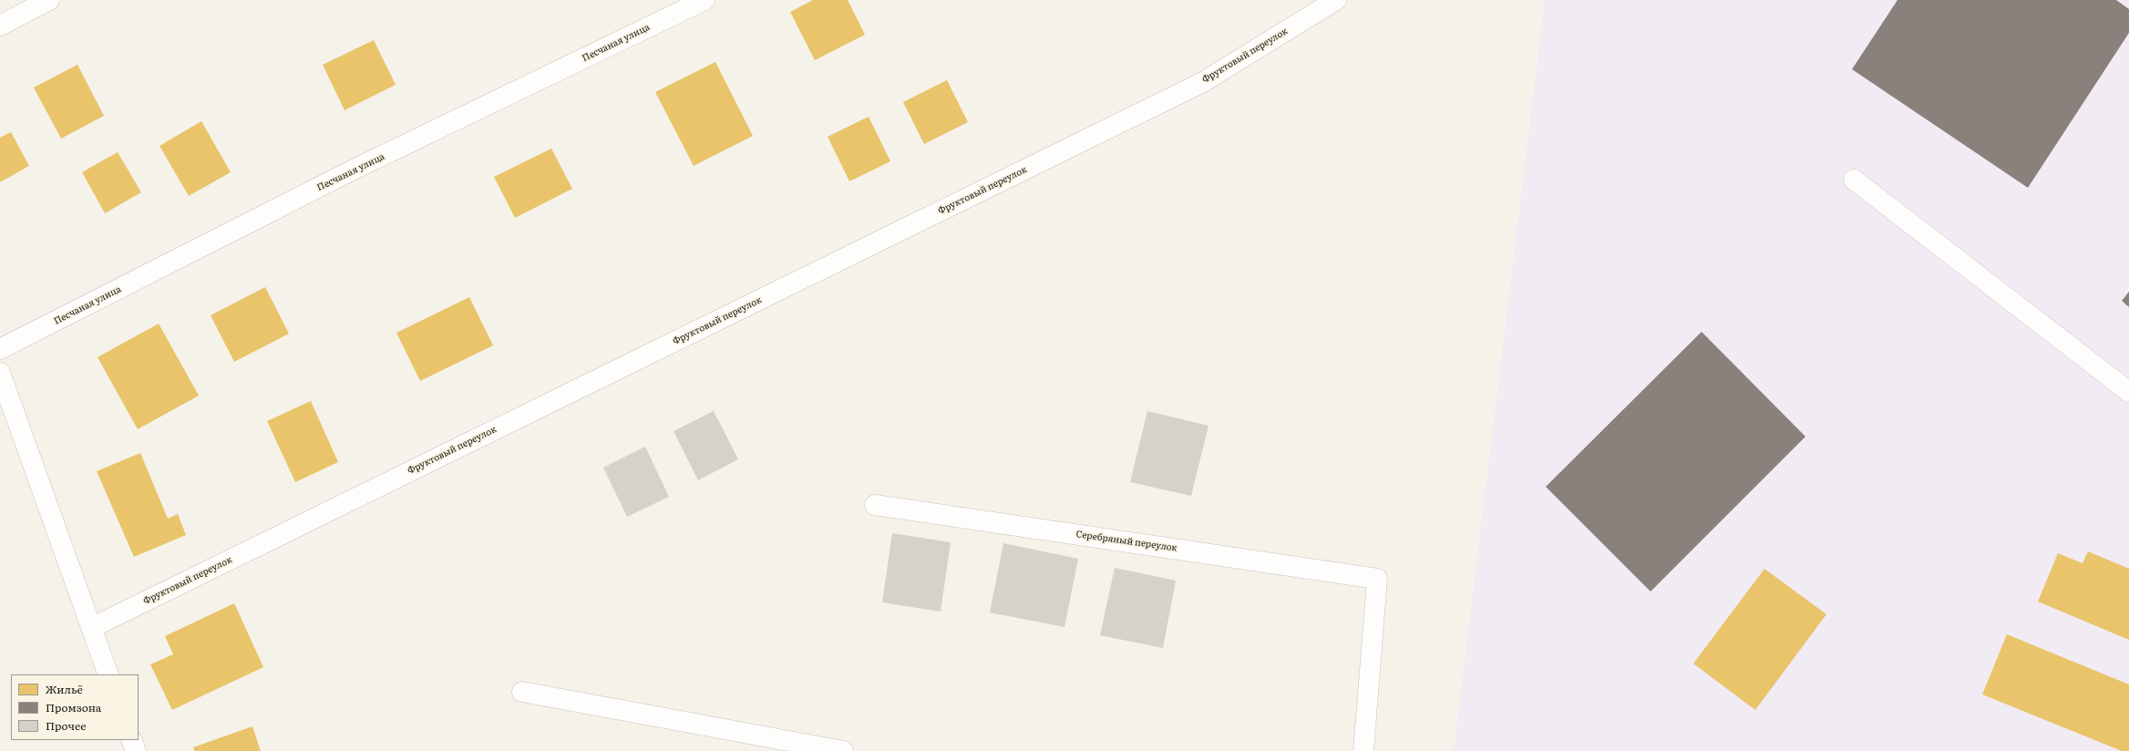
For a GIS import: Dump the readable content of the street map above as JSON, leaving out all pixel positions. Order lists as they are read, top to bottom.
{
  "streets": {
    "street": ["Песчаная улица", "Фруктовый переулок", "Серебряный переулок"]
  },
  "legend": ["Жильё", "Промзона", "Прочее"]
}
